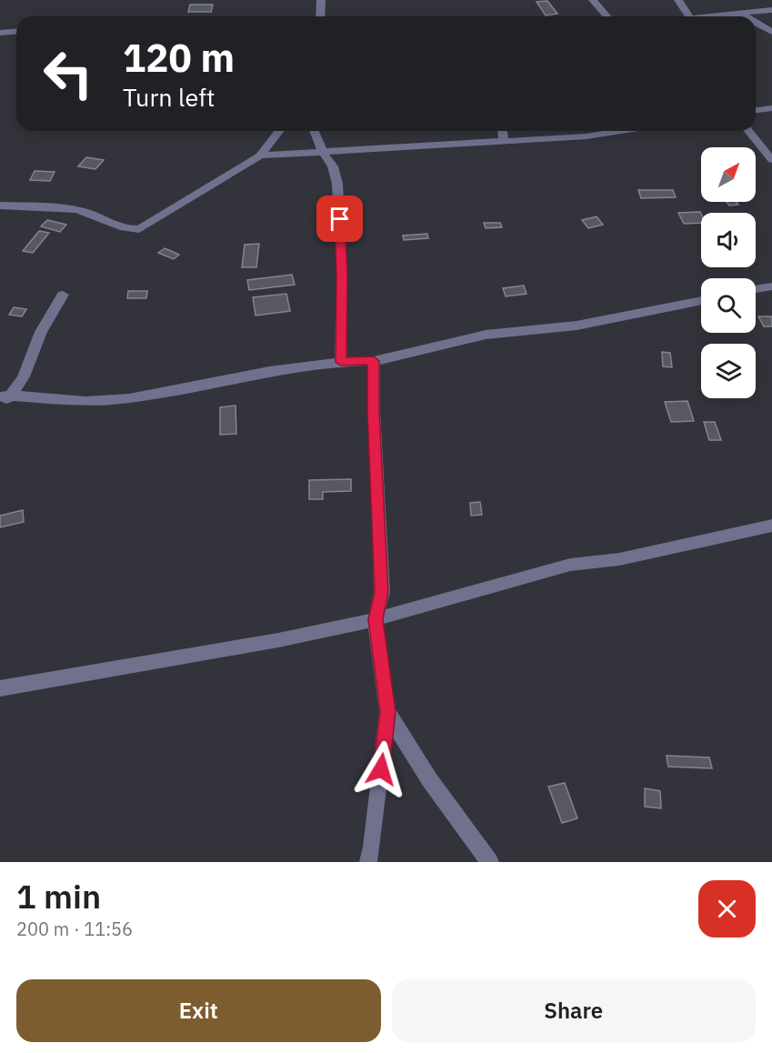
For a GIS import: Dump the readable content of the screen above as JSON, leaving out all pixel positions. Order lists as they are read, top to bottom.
{
  "north": "top right",
  "page": {
    "turn": ["120 m", "Turn left"],
    "heading": ["1 min", "200 m · 11:56"],
    "buttons": ["Exit", "Share"]
  }
}
